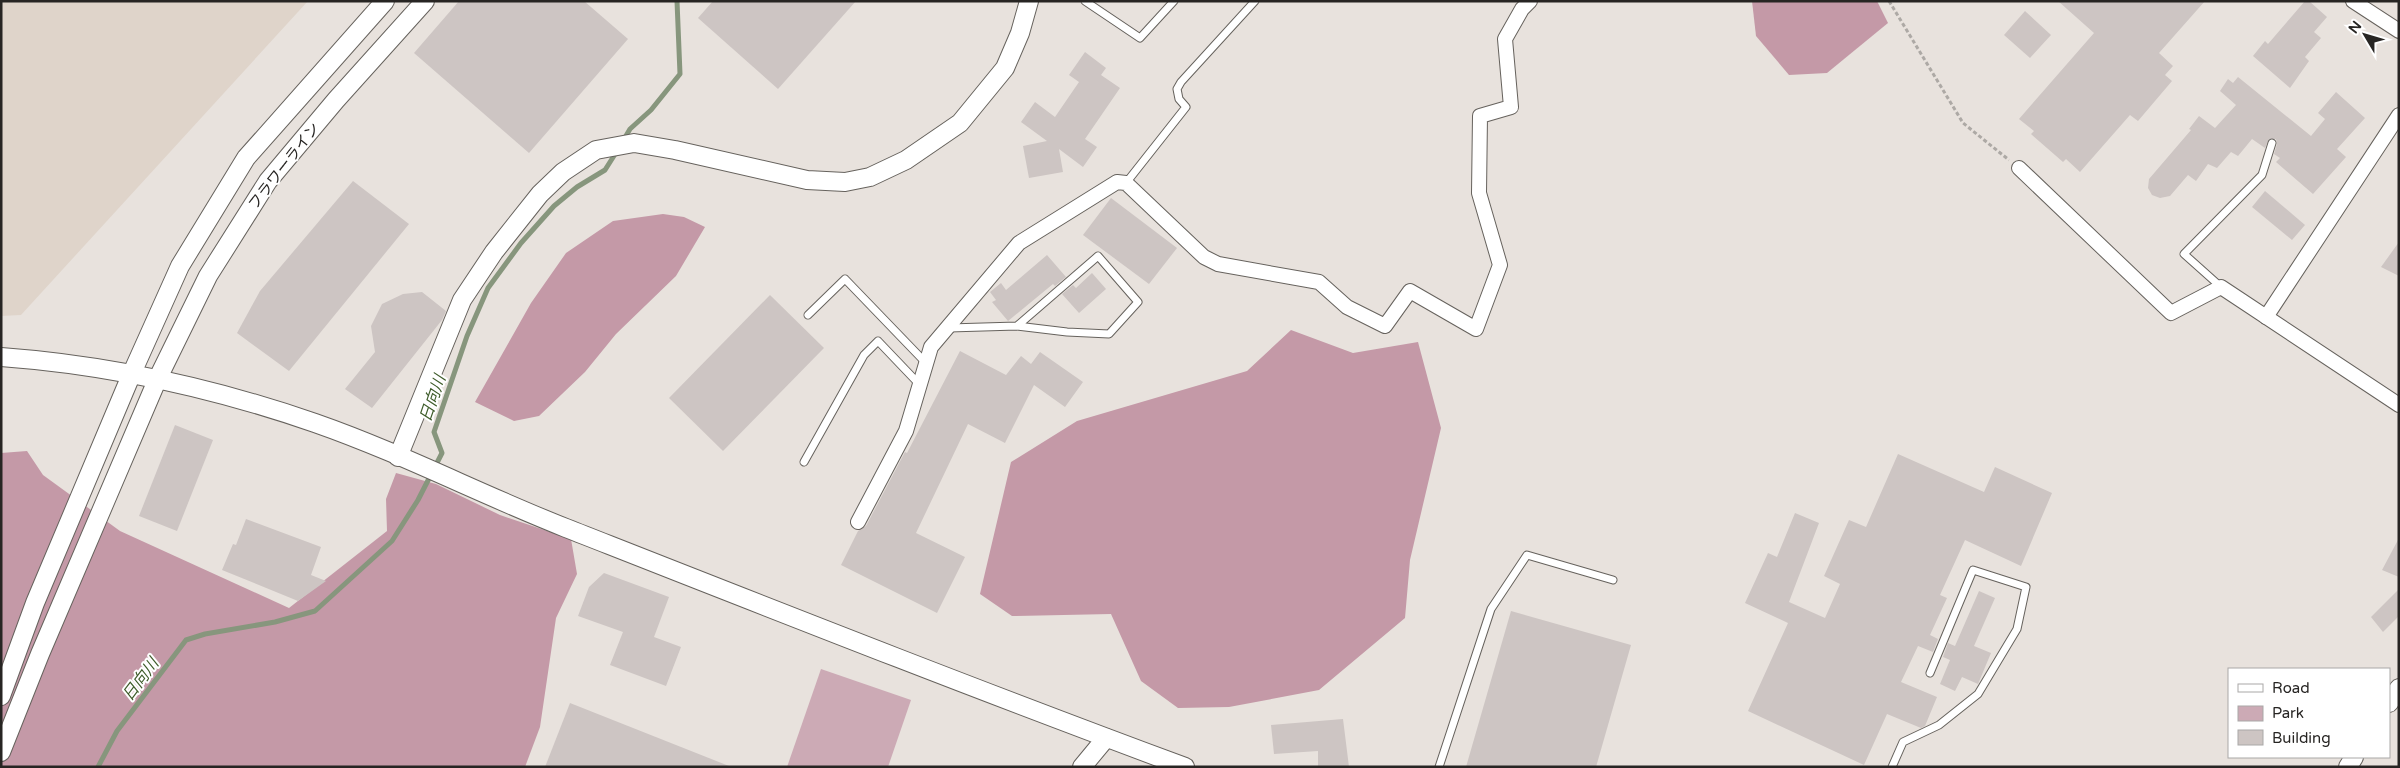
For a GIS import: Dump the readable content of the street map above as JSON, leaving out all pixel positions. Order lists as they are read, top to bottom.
{
  "streets": {
    "street": ["フラワーライン"]
  },
  "water": ["日向川"],
  "legend": ["Road", "Park", "Building"],
  "north": "top left"
}
